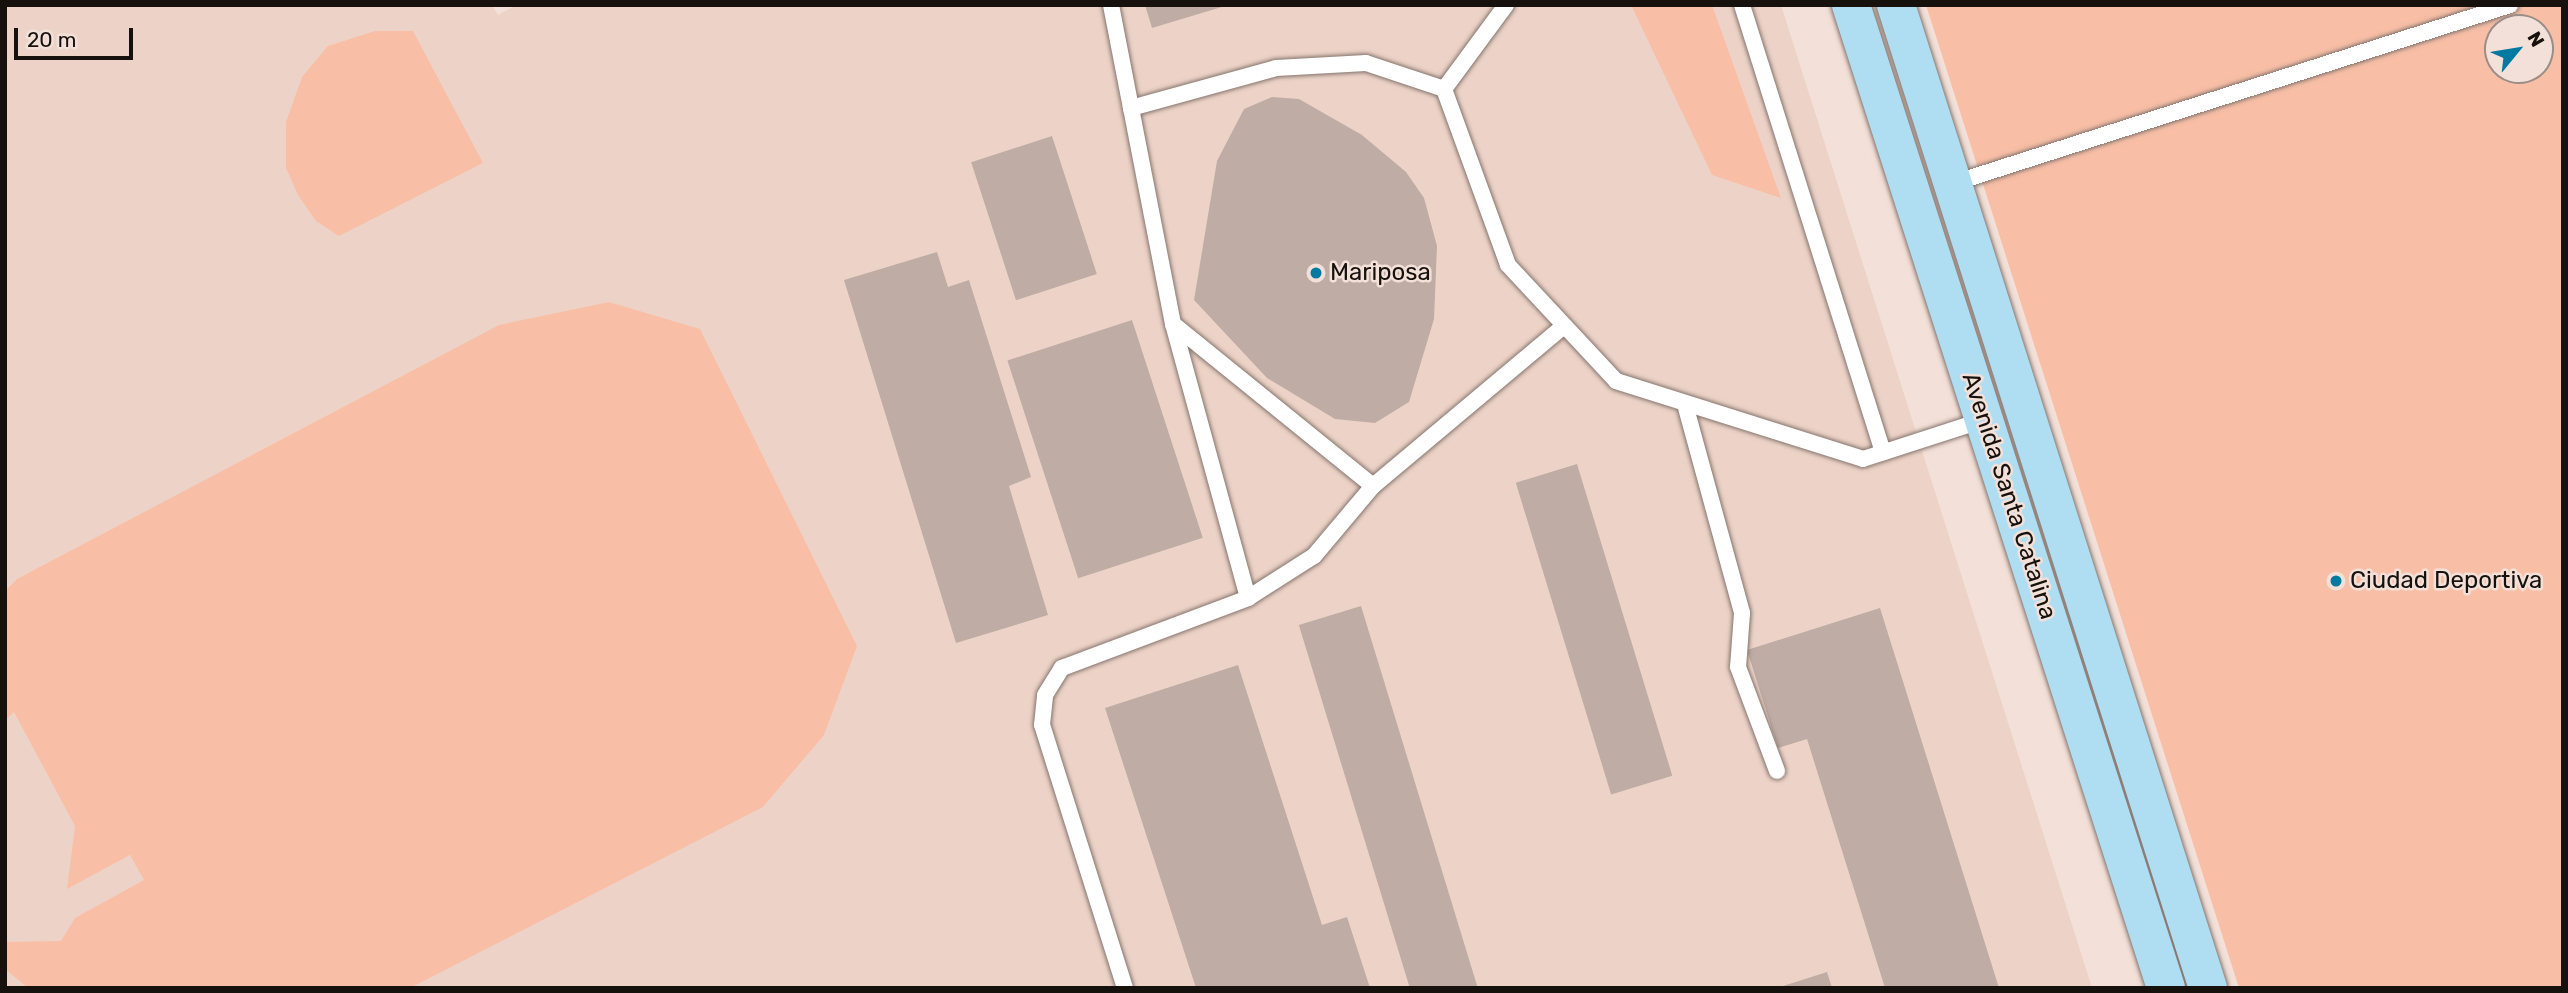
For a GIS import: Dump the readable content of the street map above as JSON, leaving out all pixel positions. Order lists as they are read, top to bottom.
{
  "streets": {
    "main road": ["Avenida Santa Catalina"]
  },
  "places": ["Mariposa", "Ciudad Deportiva"],
  "scale_bar": "20 m",
  "north": "top right"
}
